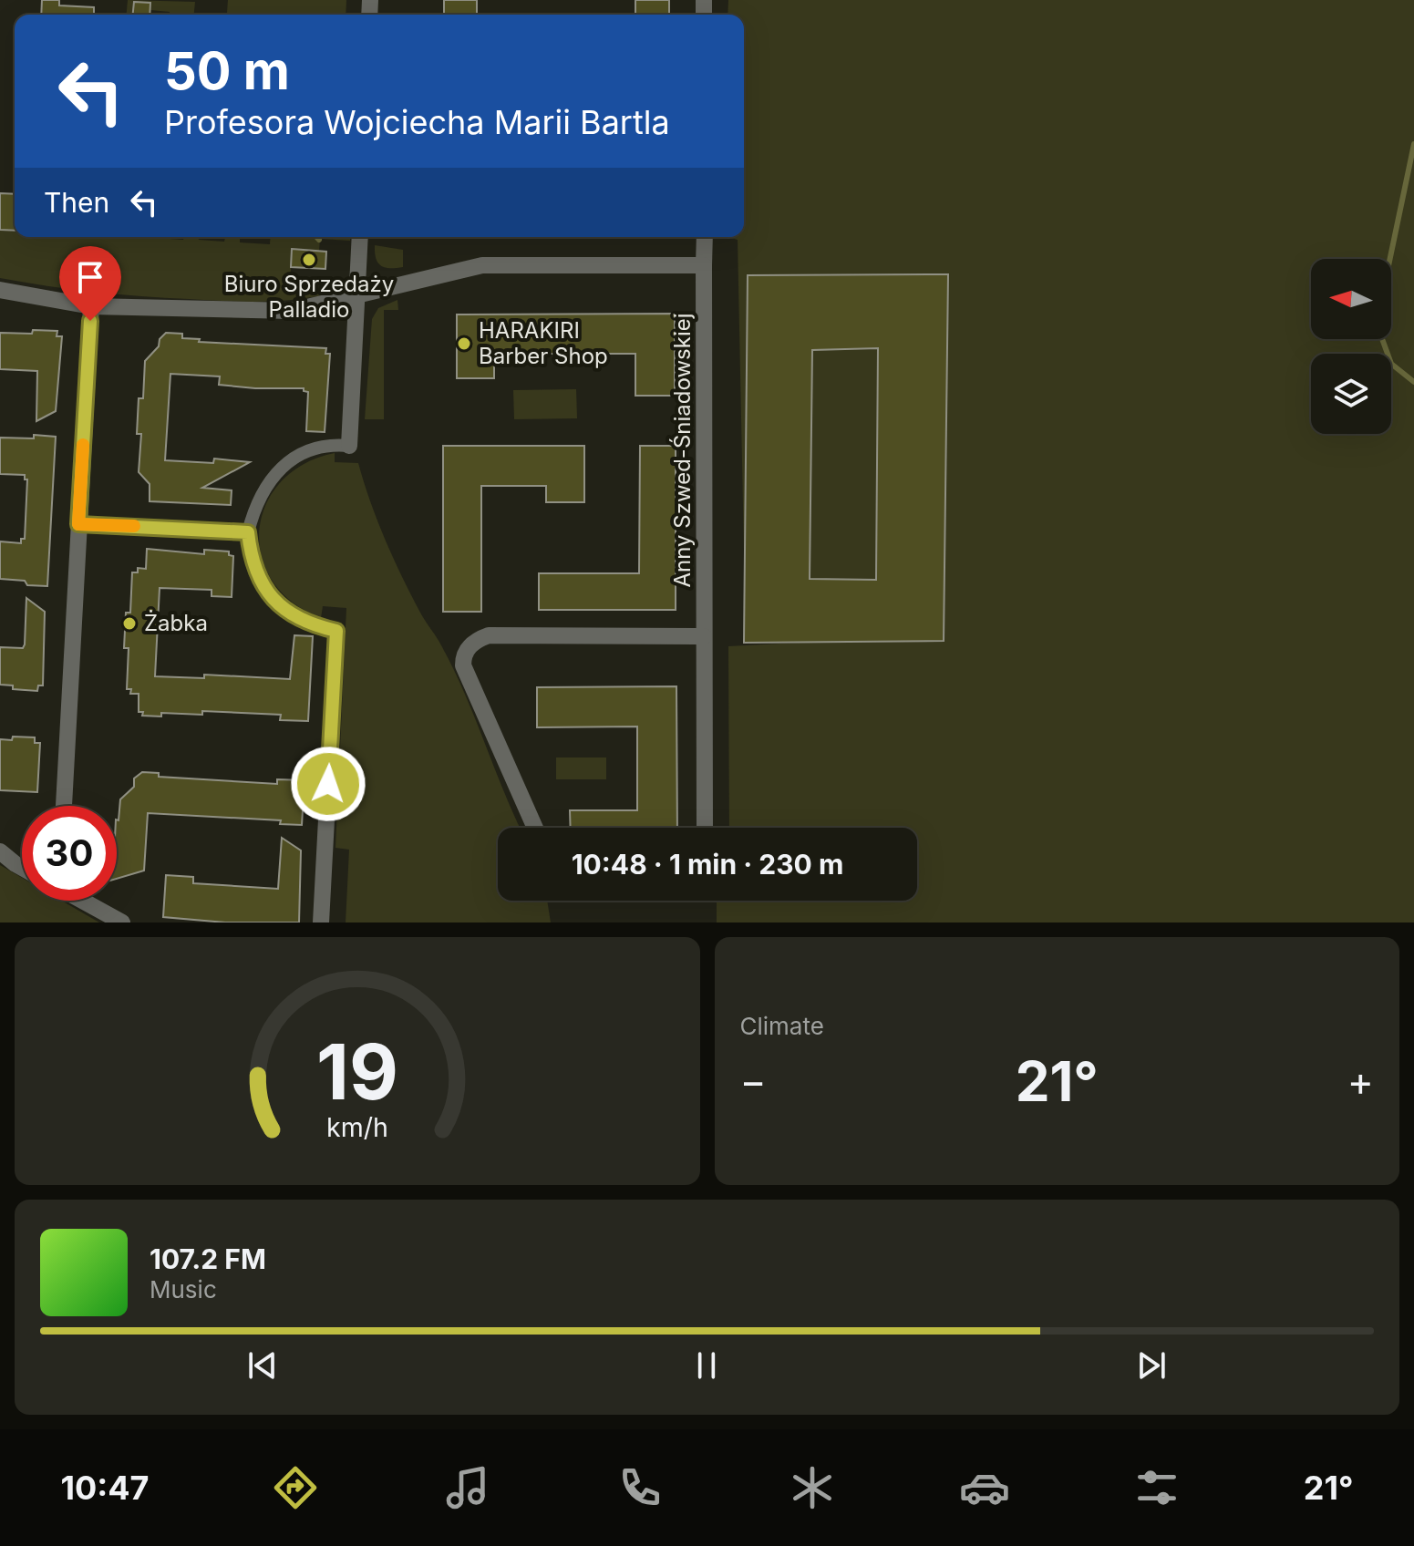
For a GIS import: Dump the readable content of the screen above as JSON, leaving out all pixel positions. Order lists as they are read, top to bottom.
{
  "streets": {
    "street": ["Anny Szwed-Śniadowskiej"]
  },
  "places": ["Biuro Sprzedaży Palladio", "HARAKIRI Barber Shop", "Żabka"],
  "north": "left",
  "page": {
    "turn": ["50 m", "Profesora Wojciecha Marii Bartla"],
    "then": "Then",
    "limit": "30",
    "trip": "10:48 · 1 min · 230 m",
    "tile": "Climate",
    "heat": ["−", "21°", "+"],
    "song": ["107.2 FM", "Music"],
    "tabs": ["10:47", "21°"],
    "gauge": ["19", "km/h"]
  }
}
